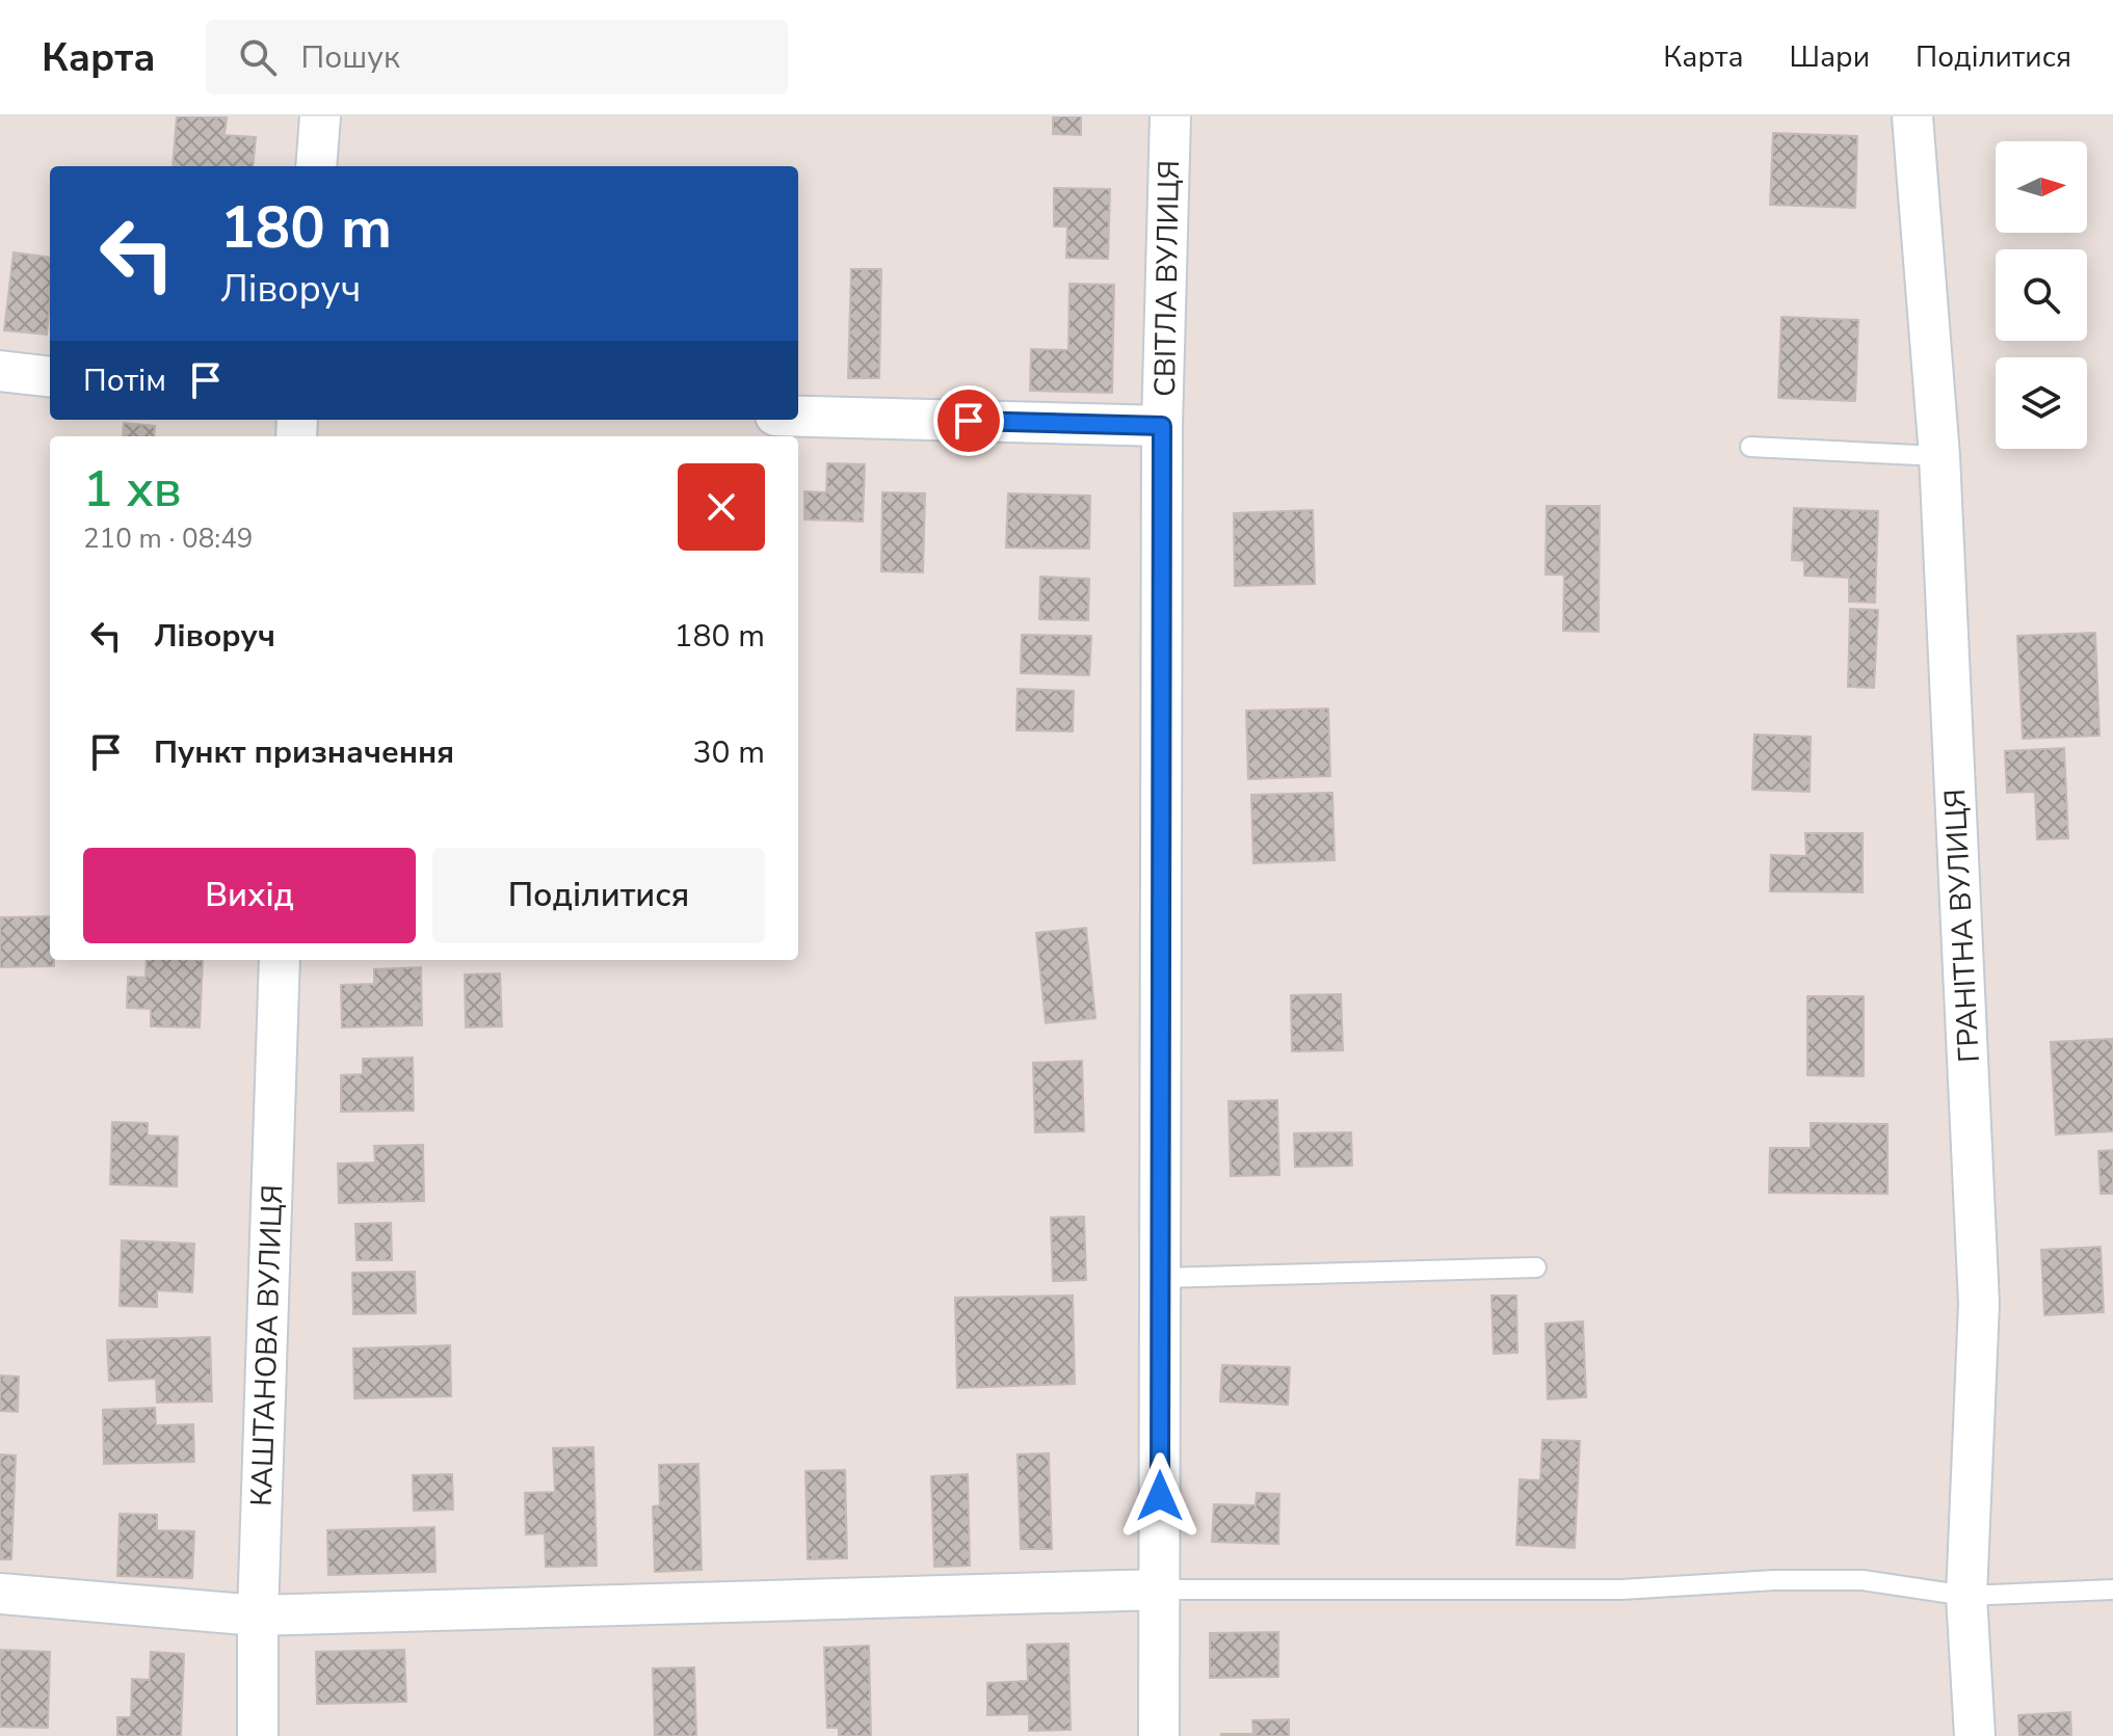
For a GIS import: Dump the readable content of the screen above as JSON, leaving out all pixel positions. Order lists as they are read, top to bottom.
{
  "streets": {
    "street": ["СВІТЛА ВУЛИЦЯ", "ГРАНІТНА ВУЛИЦЯ", "КАШТАНОВА ВУЛИЦЯ"]
  },
  "north": "right",
  "page": {
    "header": "Карта",
    "search": "Пошук",
    "nav": ["Карта", "Шари", "Поділитися"],
    "turn": ["180 m", "Ліворуч"],
    "then": "Потім",
    "heading": ["1 хв", "210 m · 08:49"],
    "list": [
      {
        "name": "Ліворуч",
        "value": "180 m"
      },
      {
        "name": "Пункт призначення",
        "value": "30 m"
      }
    ],
    "buttons": ["Вихід", "Поділитися"]
  }
}
